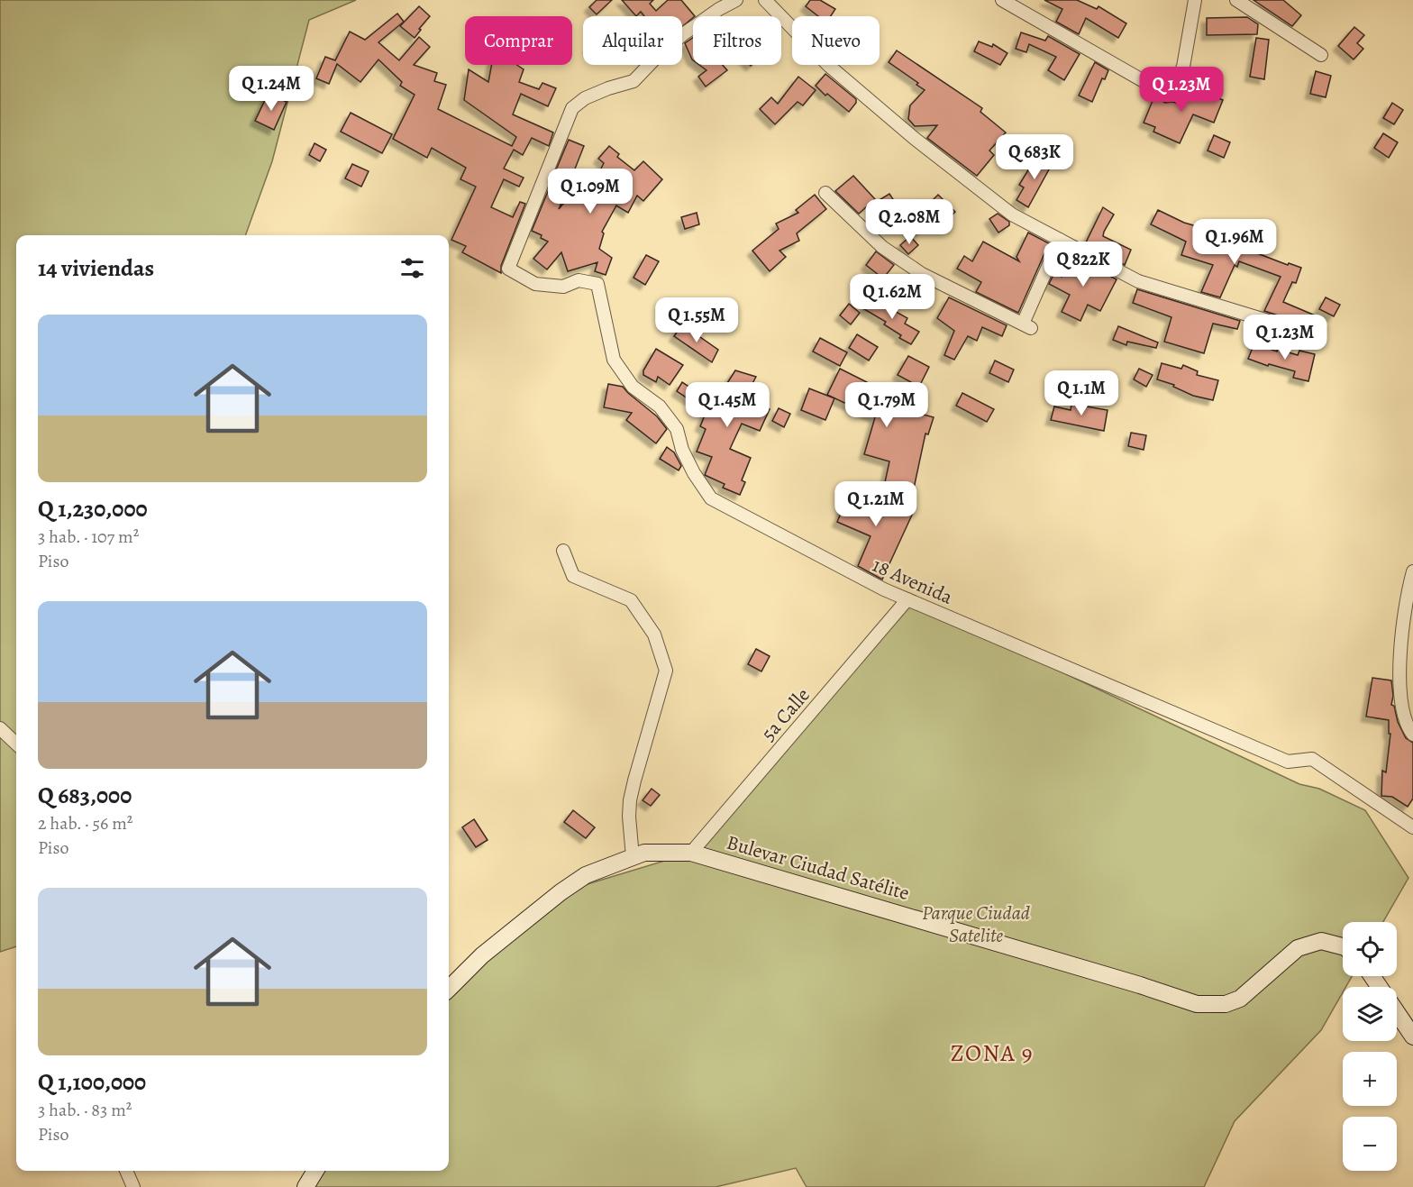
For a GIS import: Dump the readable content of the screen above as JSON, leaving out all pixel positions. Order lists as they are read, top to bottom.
{
  "streets": {
    "street": ["18 Avenida", "5a Calle", "Bulevar Ciudad Satélite"]
  },
  "crossings": [
    ["18 Avenida", "5a Calle"],
    ["5a Calle", "Bulevar Ciudad Satélite"]
  ],
  "districts": ["ZONA 9"],
  "parks": ["Parque Ciudad Satelite"],
  "page": {
    "chip": [
      "Comprar",
      "Alquilar",
      "Filtros",
      "Nuevo"
    ],
    "price": [
      "Q 1.24M",
      "Q 1.23M",
      "Q 683K",
      "Q 1.09M",
      "Q 2.08M",
      "Q 1.96M",
      "Q 822K",
      "Q 1.62M",
      "Q 1.55M",
      "Q 1.23M",
      "Q 1.1M",
      "Q 1.45M",
      "Q 1.79M",
      "Q 1.21M"
    ],
    "heading": "14 viviendas",
    "list": [
      {
        "name": "Q 1,230,000",
        "note": "3 hab. · 107 m² · Piso"
      },
      {
        "name": "Q 683,000",
        "note": "2 hab. · 56 m² · Piso"
      },
      {
        "name": "Q 1,100,000",
        "note": "3 hab. · 83 m² · Piso"
      }
    ],
    "map_buttons": ["+", "−"]
  }
}
